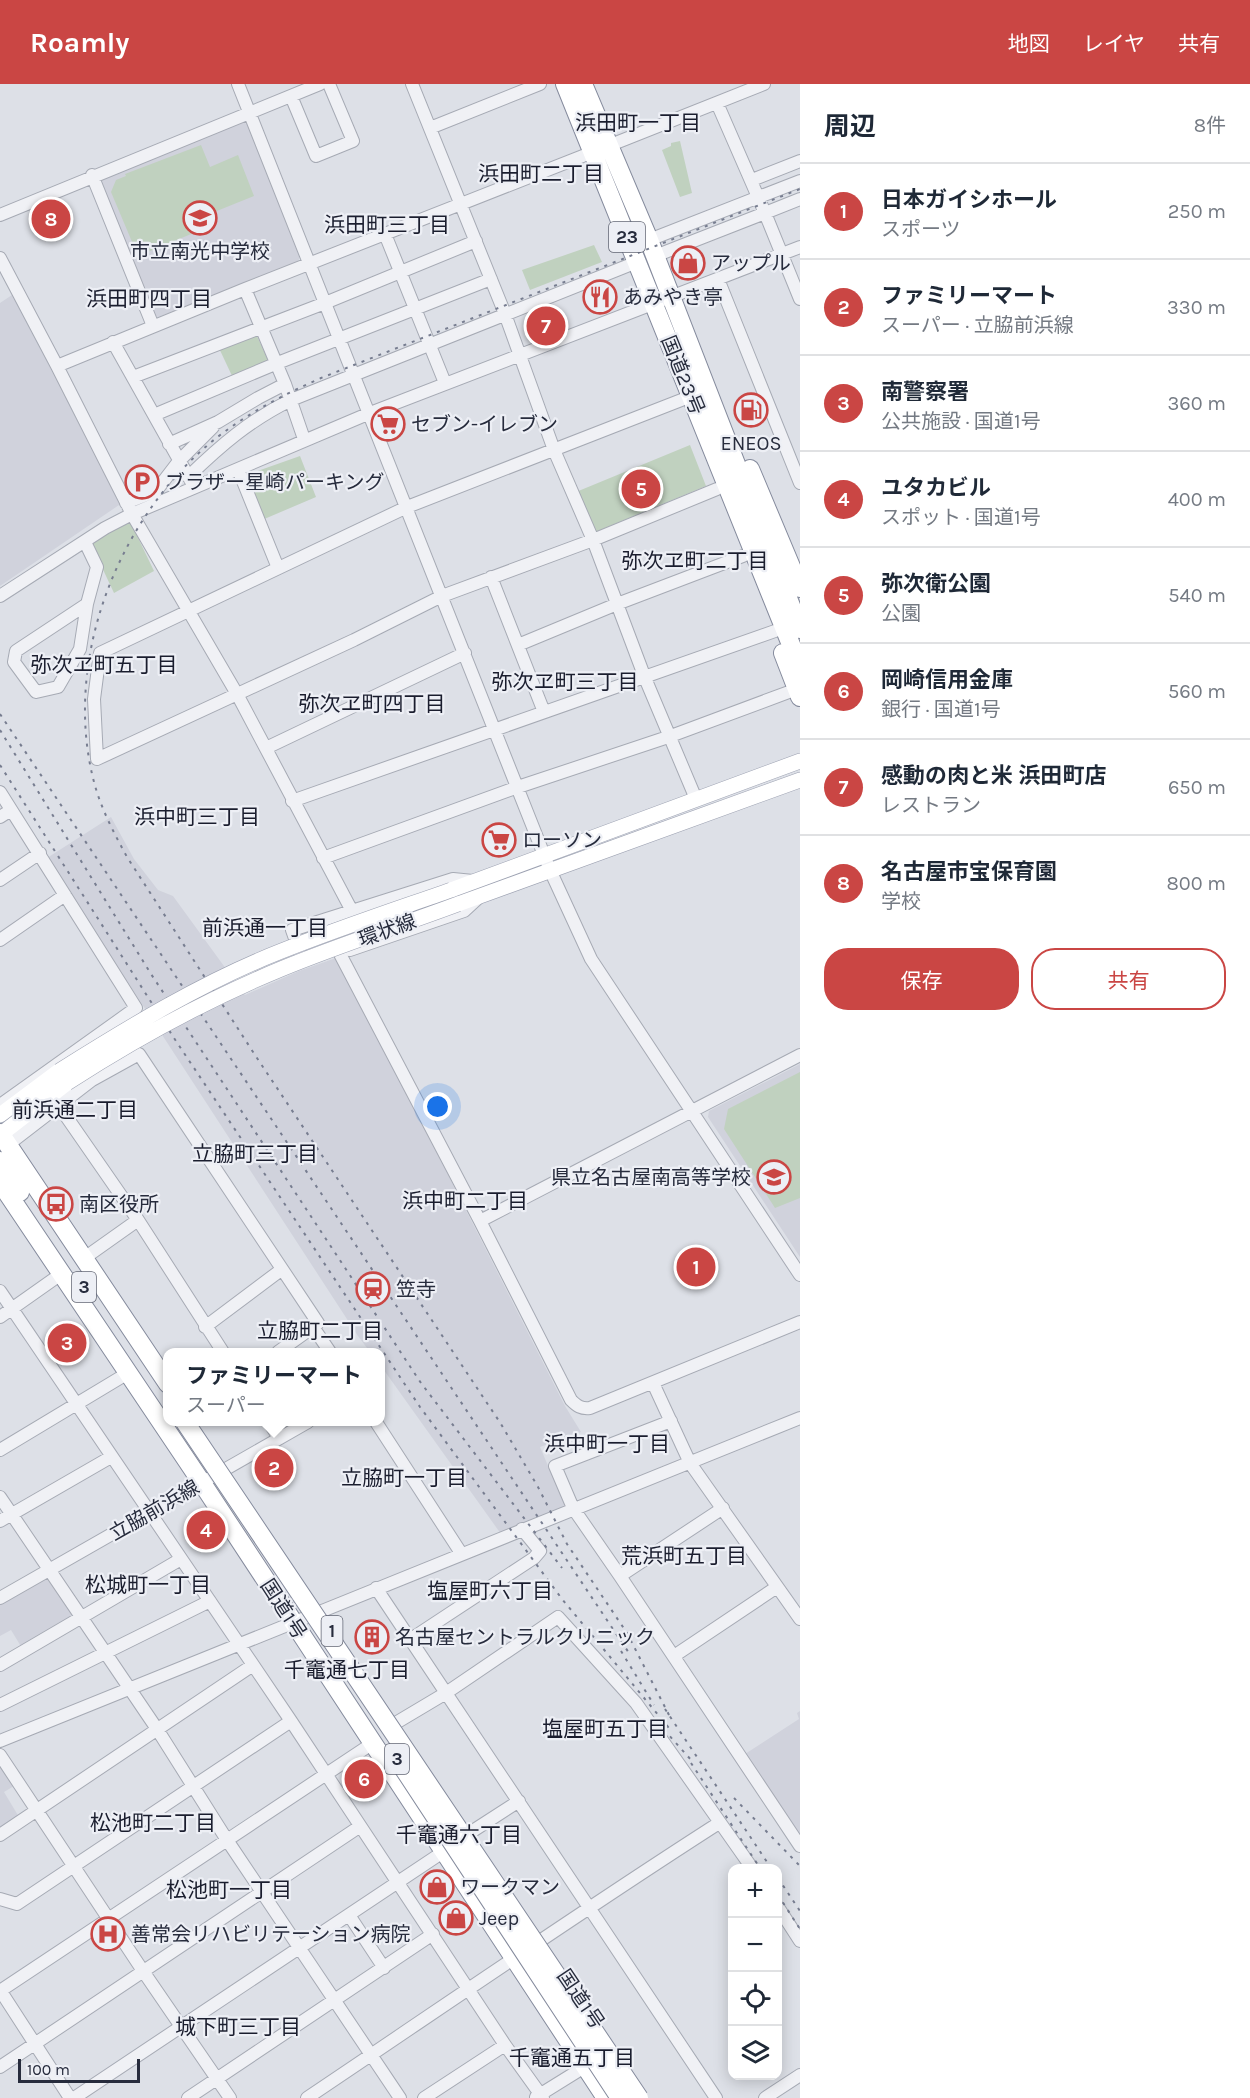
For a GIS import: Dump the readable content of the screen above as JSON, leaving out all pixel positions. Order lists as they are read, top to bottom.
{
  "streets": {
    "highway": [
      "23",
      "国道23号",
      "3",
      "国道1号",
      "1"
    ],
    "main road": ["環状線"],
    "street": ["立脇前浜線"]
  },
  "crossings": [
    ["環状線", "3"],
    ["立脇前浜線", "国道1号"]
  ],
  "districts": [
    "浜田町一丁目",
    "浜田町二丁目",
    "浜田町三丁目",
    "浜田町四丁目",
    "弥次ヱ町二丁目",
    "弥次ヱ町五丁目",
    "弥次ヱ町三丁目",
    "弥次ヱ町四丁目",
    "浜中町三丁目",
    "前浜通一丁目",
    "前浜通二丁目",
    "立脇町三丁目",
    "浜中町二丁目",
    "立脇町二丁目",
    "浜中町一丁目",
    "立脇町一丁目",
    "荒浜町五丁目",
    "松城町一丁目",
    "塩屋町六丁目",
    "千竈通七丁目",
    "塩屋町五丁目",
    "松池町二丁目",
    "千竈通六丁目",
    "松池町一丁目",
    "城下町三丁目",
    "千竈通五丁目"
  ],
  "places": {
    "school or university": ["市立南光中学校", "県立名古屋南高等学校"],
    "shop": ["アップル", "ワークマン", "Jeep"],
    "restaurant": ["あみやき亭"],
    "fuel station": ["ENEOS"],
    "supermarket": ["セブン-イレブン", "ローソン"],
    "parking": ["ブラザー星崎パーキング"],
    "bus stop": ["南区役所"],
    "station": ["笠寺"],
    "building": ["名古屋セントラルクリニック"],
    "hospital": ["善常会リハビリテーション病院"]
  },
  "scale_bar": "100 m",
  "page": {
    "header": "Roamly",
    "nav": ["地図", "レイヤ", "共有"],
    "heading": ["周辺", "8件"],
    "list": [
      {
        "mark": "1",
        "name": "日本ガイシホール",
        "note": "スポーツ",
        "value": "250 m"
      },
      {
        "mark": "2",
        "name": "ファミリーマート",
        "note": "スーパー · 立脇前浜線",
        "value": "330 m"
      },
      {
        "mark": "3",
        "name": "南警察署",
        "note": "公共施設 · 国道1号",
        "value": "360 m"
      },
      {
        "mark": "4",
        "name": "ユタカビル",
        "note": "スポット · 国道1号",
        "value": "400 m"
      },
      {
        "mark": "5",
        "name": "弥次衛公園",
        "note": "公園",
        "value": "540 m"
      },
      {
        "mark": "6",
        "name": "岡崎信用金庫",
        "note": "銀行 · 国道1号",
        "value": "560 m"
      },
      {
        "mark": "7",
        "name": "感動の肉と米 浜田町店",
        "note": "レストラン",
        "value": "650 m"
      },
      {
        "mark": "8",
        "name": "名古屋市宝保育園",
        "note": "学校",
        "value": "800 m"
      }
    ],
    "pins": [
      "8",
      "7",
      "5",
      "1",
      "3",
      "2",
      "4",
      "6"
    ],
    "buttons": ["保存", "共有"],
    "popup": ["ファミリーマート", "スーパー"],
    "map_buttons": ["+", "−"],
    "scale": "100 m"
  }
}
